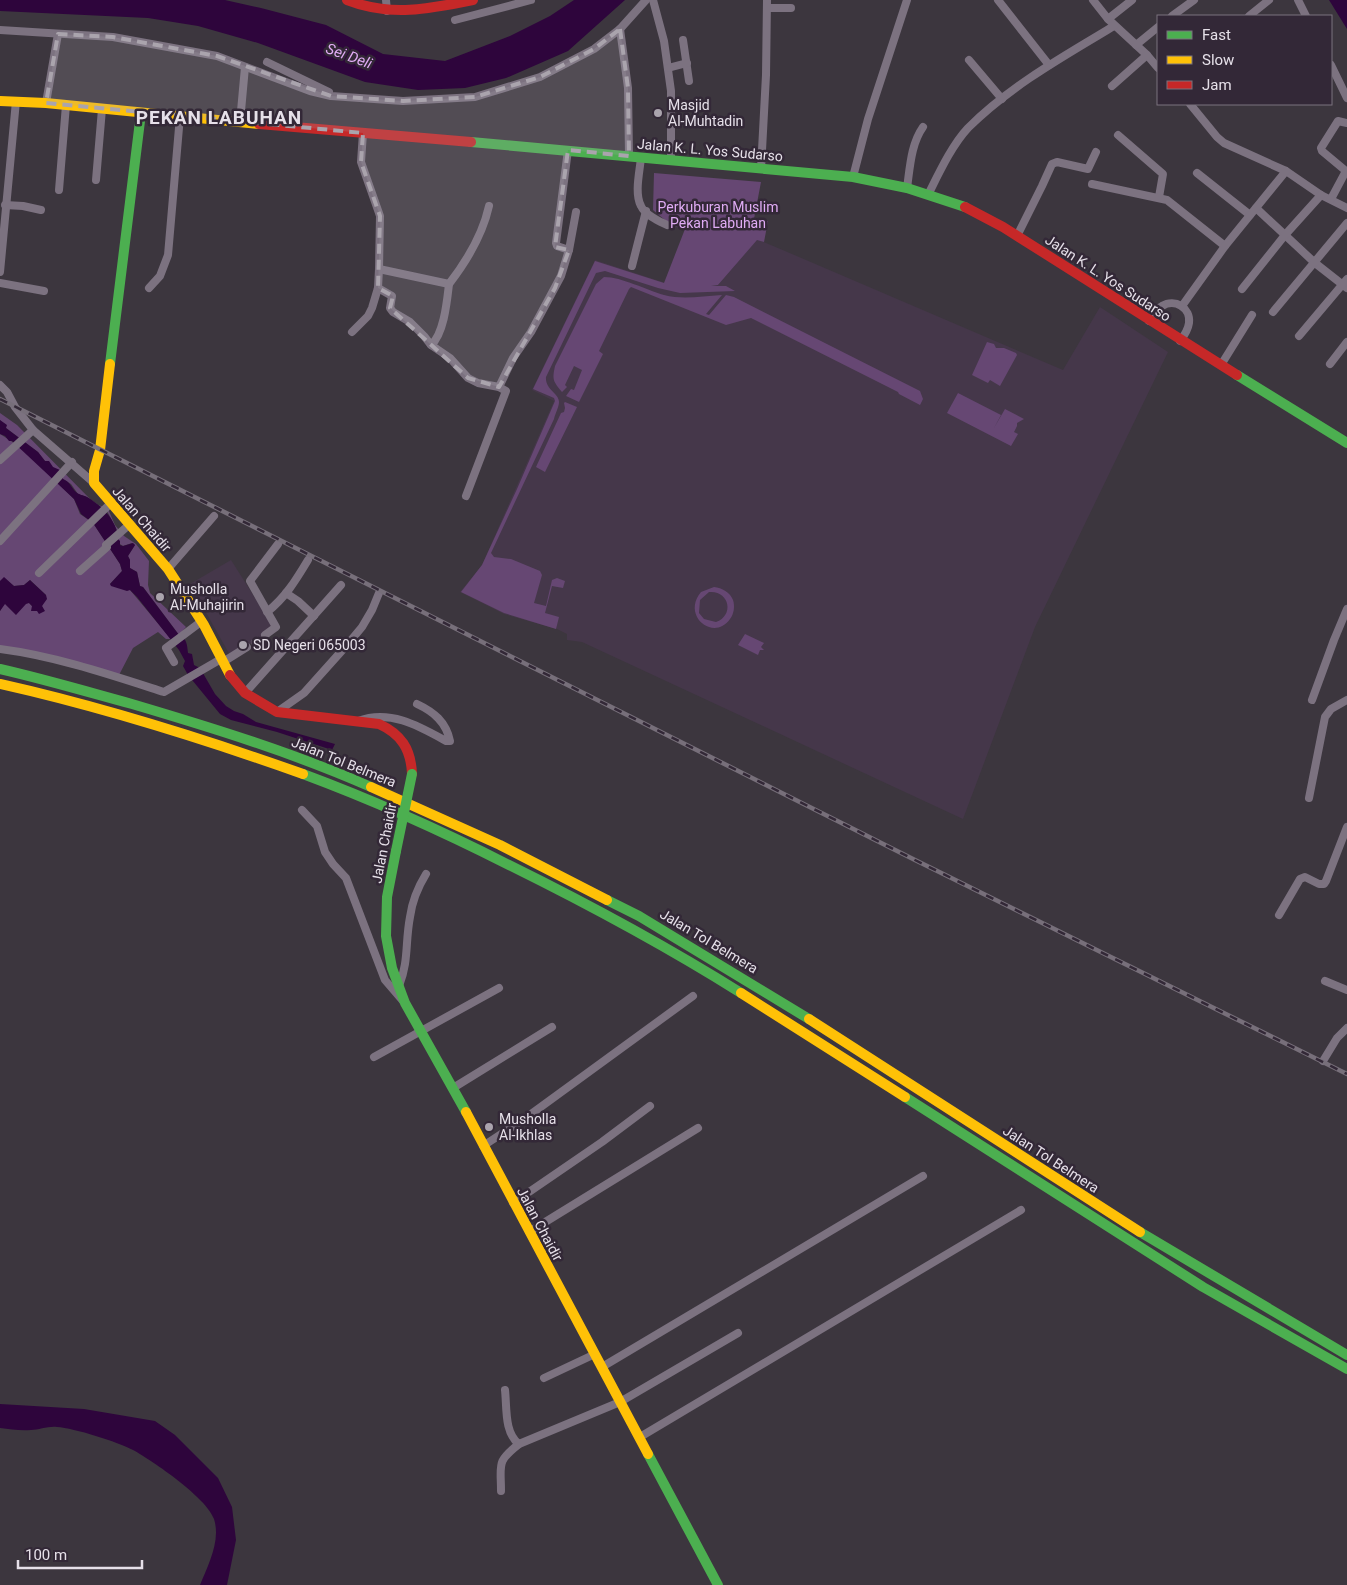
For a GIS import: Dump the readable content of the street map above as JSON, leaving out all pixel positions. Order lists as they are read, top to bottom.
{
  "streets": {
    "main road": ["Jalan K. L. Yos Sudarso", "Jalan Chaidir", "Jalan Tol Belmera"]
  },
  "crossings": [
    ["Jalan K. L. Yos Sudarso", "Jalan Chaidir"]
  ],
  "districts": ["PEKAN LABUHAN"],
  "water": ["Sei Deli"],
  "parks": ["Perkuburan Muslim Pekan Labuhan"],
  "places": [
    "Masjid Al-Muhtadin",
    "Musholla Al-Muhajirin",
    "SD Negeri 065003",
    "Musholla Al-Ikhlas"
  ],
  "legend": ["Fast", "Slow", "Jam"],
  "scale_bar": "100 m"
}
